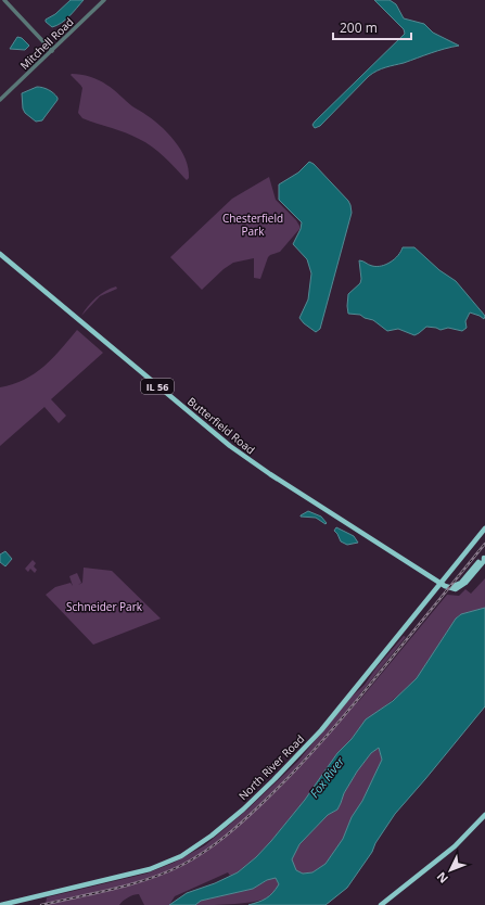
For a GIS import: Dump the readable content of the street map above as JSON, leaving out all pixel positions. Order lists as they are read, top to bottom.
{
  "streets": {
    "main road": ["IL 56", "Butterfield Road", "North River Road"],
    "street": ["Mitchell Road"]
  },
  "crossings": [
    ["Butterfield Road", "North River Road"]
  ],
  "water": ["Fox River"],
  "parks": ["Chesterfield Park", "Schneider Park"],
  "scale_bar": "200 m",
  "north": "bottom left"
}
